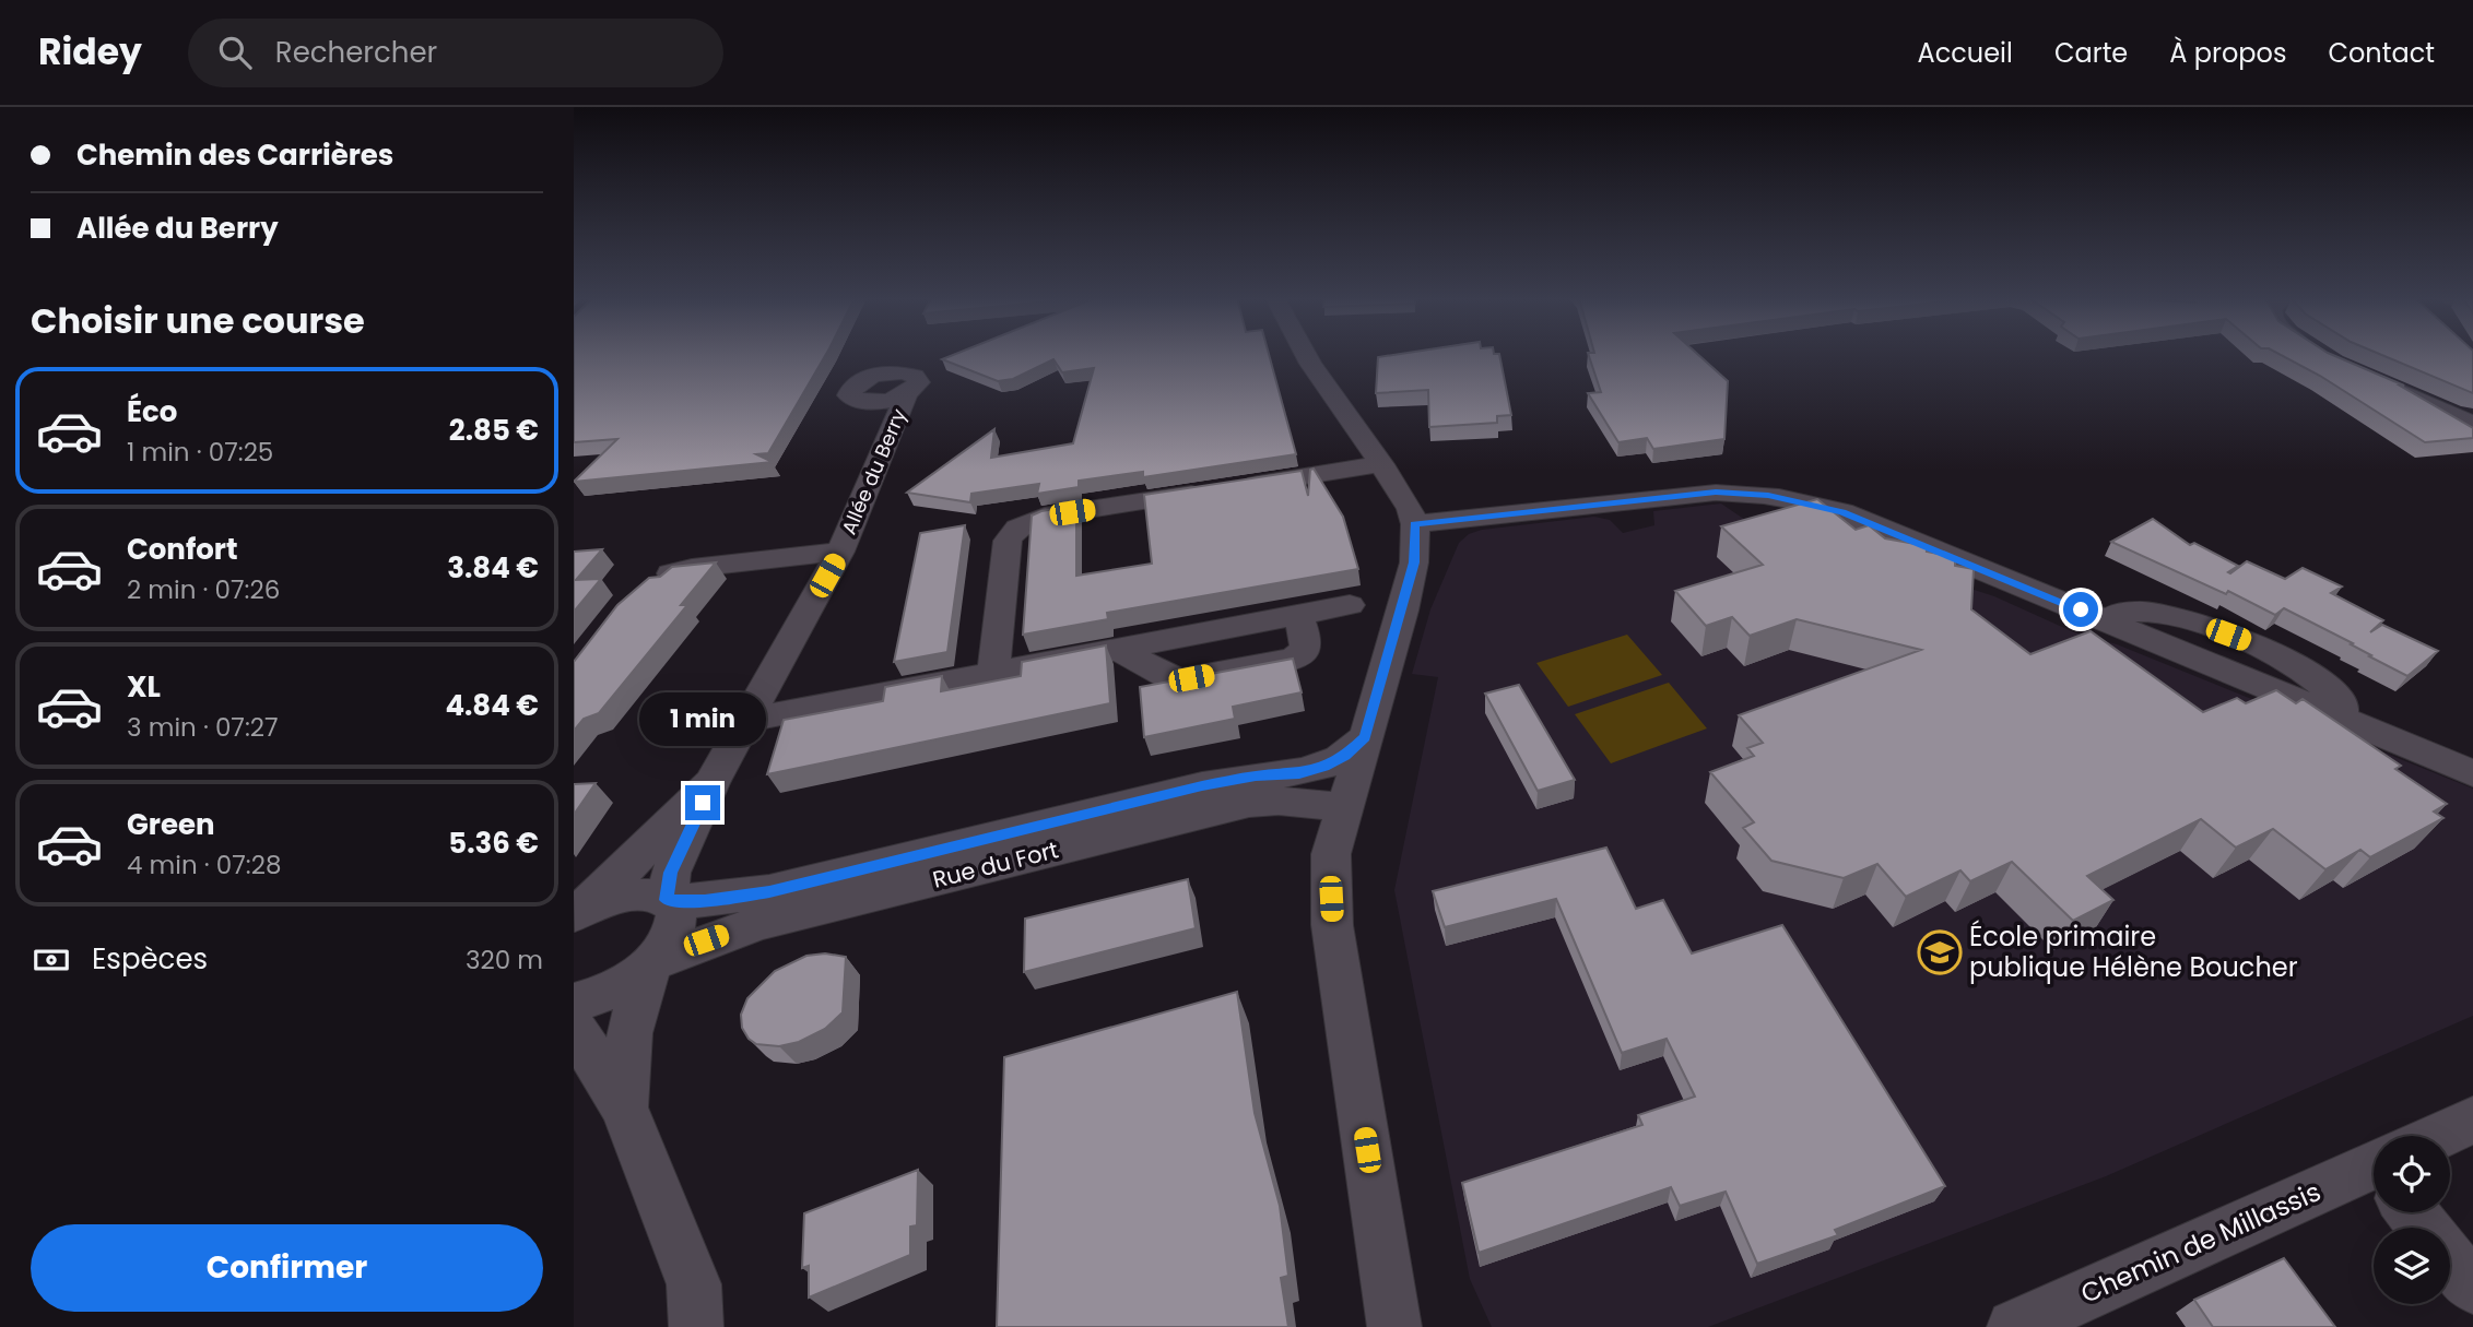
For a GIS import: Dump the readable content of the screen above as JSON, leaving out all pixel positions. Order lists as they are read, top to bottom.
{
  "streets": {
    "street": ["Allée du Berry", "Rue du Fort", "Chemin de Millassis"]
  },
  "crossings": [
    ["Allée du Berry", "Rue du Fort"]
  ],
  "places": {
    "school or university": ["École primaire publique Hélène Boucher"]
  },
  "page": {
    "header": "Ridey",
    "search": "Rechercher",
    "nav": [
      "Accueil",
      "Carte",
      "À propos",
      "Contact"
    ],
    "banner": ["Chemin des Carrières", "Allée du Berry"],
    "heading": "Choisir une course",
    "list": [
      {
        "name": "Éco",
        "note": "1 min · 07:25",
        "value": "2.85 €"
      },
      {
        "name": "Confort",
        "note": "2 min · 07:26",
        "value": "3.84 €"
      },
      {
        "name": "XL",
        "note": "3 min · 07:27",
        "value": "4.84 €"
      },
      {
        "name": "Green",
        "note": "4 min · 07:28",
        "value": "5.36 €"
      }
    ],
    "bubble": "1 min",
    "pay": ["Espèces", "320 m"],
    "buttons": "Confirmer"
  }
}
